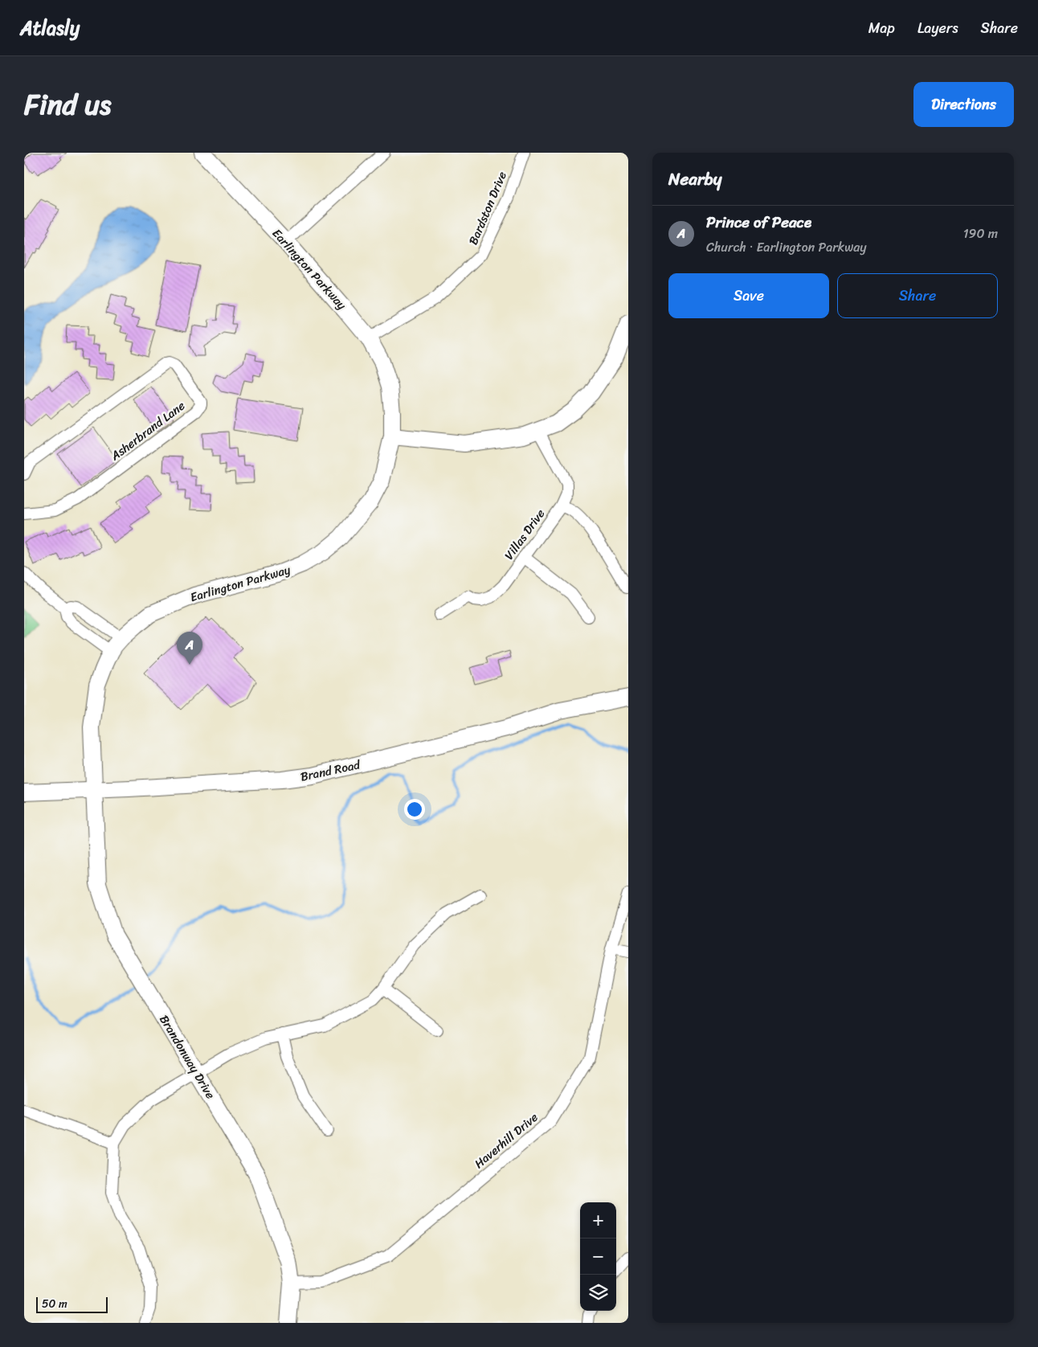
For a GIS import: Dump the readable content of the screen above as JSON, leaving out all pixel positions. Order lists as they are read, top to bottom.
{
  "streets": {
    "street": [
      "Bardston Drive",
      "Earlington Parkway",
      "Asherbrand Lane",
      "Villas Drive",
      "Brand Road",
      "Brandonway Drive",
      "Haverhill Drive"
    ]
  },
  "crossings": [
    ["Bardston Drive", "Earlington Parkway"],
    ["Earlington Parkway", "Brand Road"],
    ["Earlington Parkway", "Brandonway Drive"],
    ["Brand Road", "Brandonway Drive"],
    ["Brandonway Drive", "Haverhill Drive"]
  ],
  "scale_bar": "50 m",
  "page": {
    "header": "Atlasly",
    "nav": ["Map", "Layers", "Share"],
    "title": "Find us",
    "buttons": [
      "Directions",
      ["Save", "Share"]
    ],
    "heading": "Nearby",
    "list": [
      {
        "mark": "A",
        "name": "Prince of Peace",
        "note": "Church · Earlington Parkway",
        "value": "190 m"
      }
    ],
    "pins": "A",
    "map_buttons": ["+", "−"],
    "scale": "50 m"
  }
}
